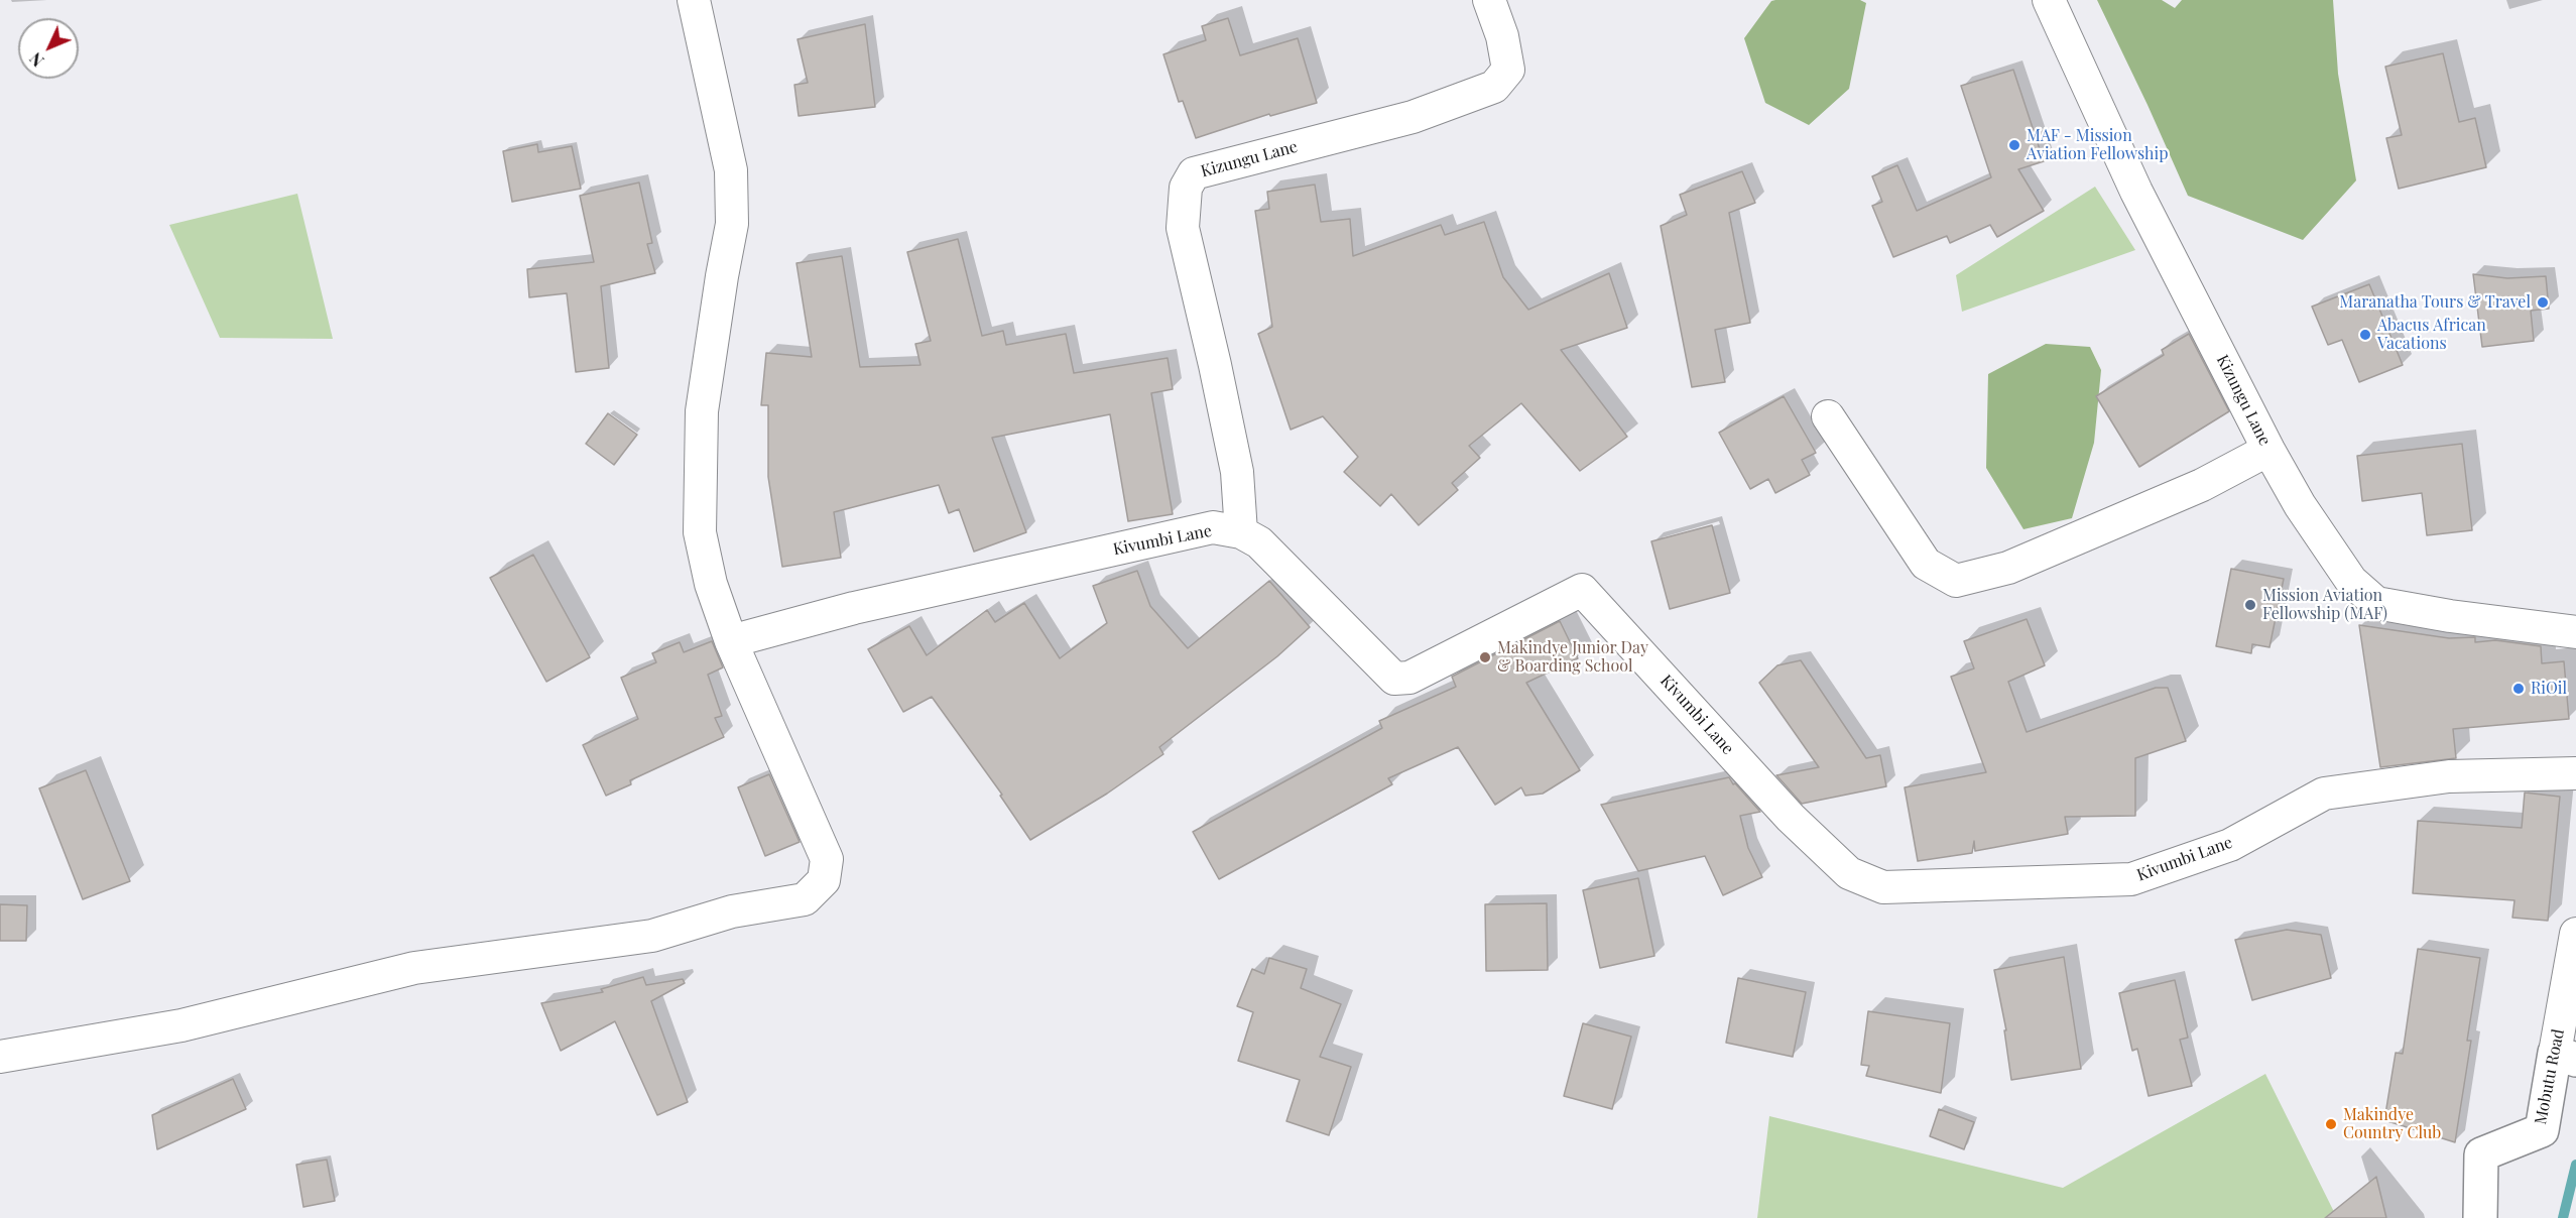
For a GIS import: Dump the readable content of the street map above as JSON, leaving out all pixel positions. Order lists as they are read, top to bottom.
{
  "streets": {
    "street": ["Kizungu Lane", "Kivumbi Lane", "Mobutu Road"]
  },
  "crossings": [
    ["Kizungu Lane", "Kivumbi Lane"]
  ],
  "places": [
    "MAF - Mission Aviation Fellowship",
    "Maranatha Tours & Travel",
    "Abacus African Vacations",
    "Mission Aviation Fellowship (MAF)",
    "Makindye Junior Day & Boarding School",
    "RiOil",
    "Makindye Country Club"
  ],
  "north": "bottom left"
}
